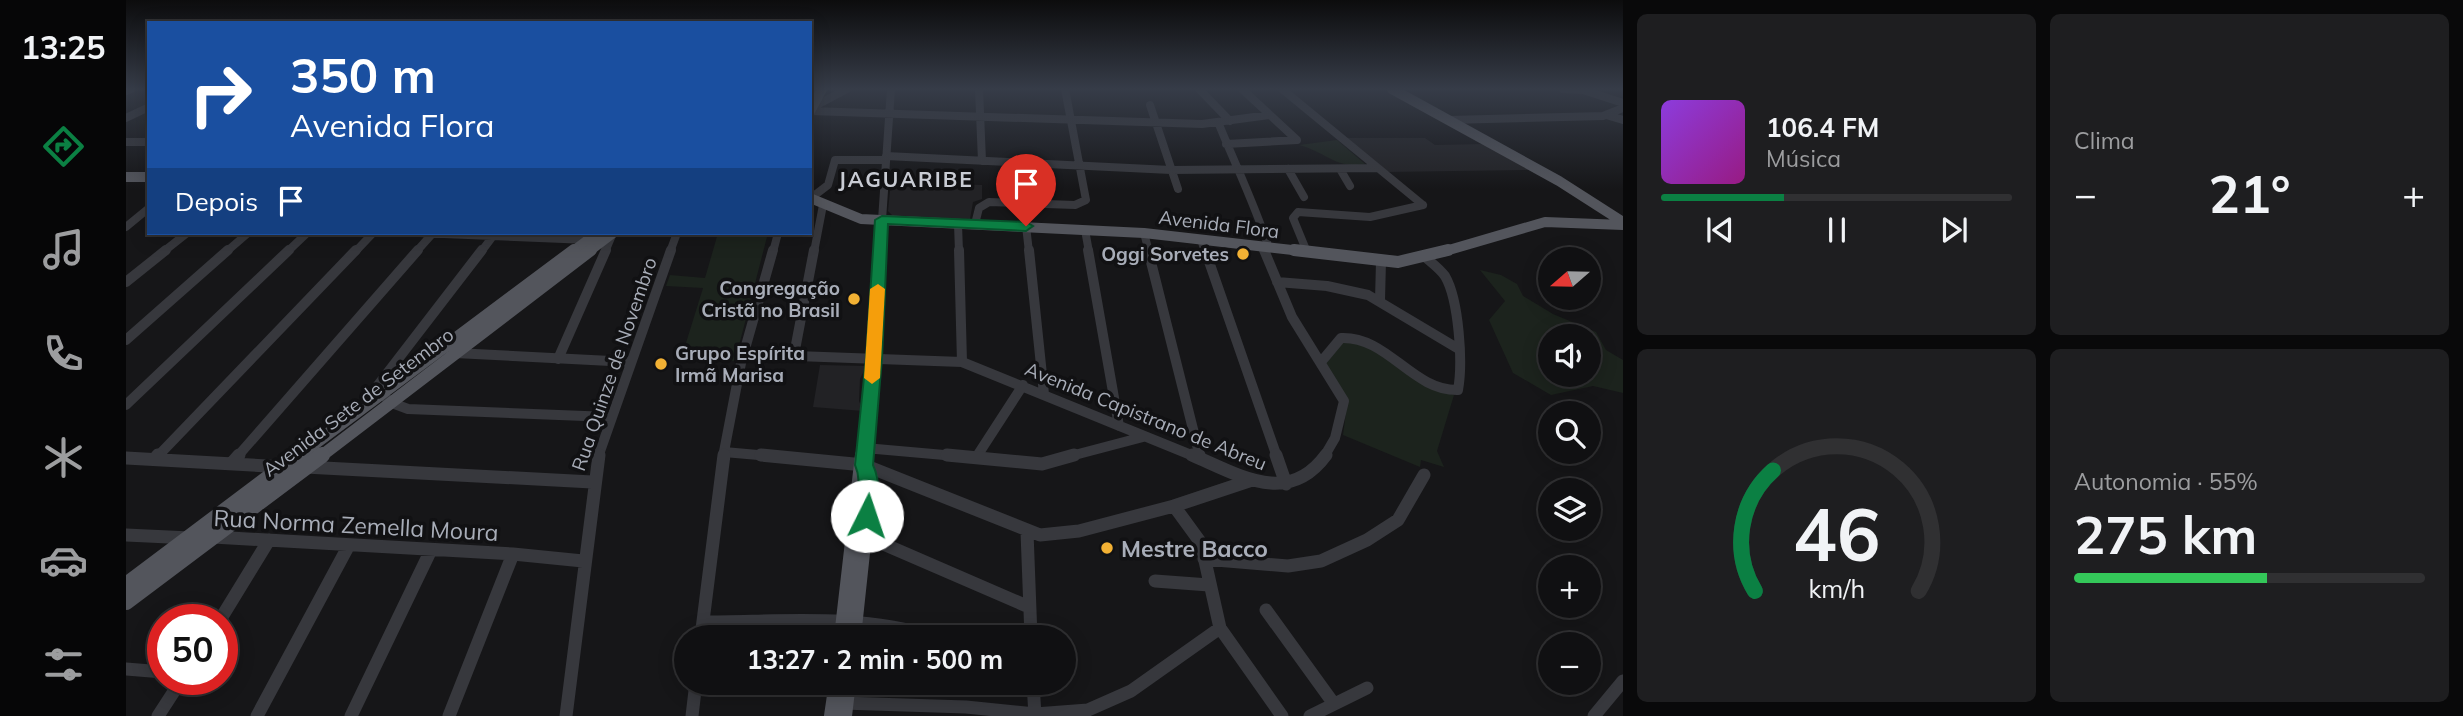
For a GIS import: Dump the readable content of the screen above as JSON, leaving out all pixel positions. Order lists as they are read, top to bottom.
{
  "streets": {
    "main road": ["Avenida Flora", "Avenida Sete de Setembro"],
    "street": ["Rua Quinze de Novembro", "Avenida Capistrano de Abreu", "Rua Norma Zemella Moura"]
  },
  "crossings": [
    ["Avenida Flora", "Avenida Capistrano de Abreu"],
    ["Rua Quinze de Novembro", "Rua Norma Zemella Moura"],
    ["Avenida Sete de Setembro", "Rua Norma Zemella Moura"]
  ],
  "districts": ["JAGUARIBE"],
  "places": [
    "Oggi Sorvetes",
    "Congregação Cristã no Brasil",
    "Grupo Espírita Irmã Marisa",
    "Mestre Bacco"
  ],
  "north": "left",
  "page": {
    "tabs": "13:25",
    "tile": [
      "Clima",
      ["Autonomia · 55%", "275 km"]
    ],
    "turn": ["350 m", "Avenida Flora"],
    "song": ["106.4 FM", "Música"],
    "heat": ["−", "21°", "+"],
    "then": "Depois",
    "map_buttons": ["+", "−"],
    "limit": "50",
    "trip": "13:27 · 2 min · 500 m",
    "gauge": ["46", "km/h"]
  }
}
